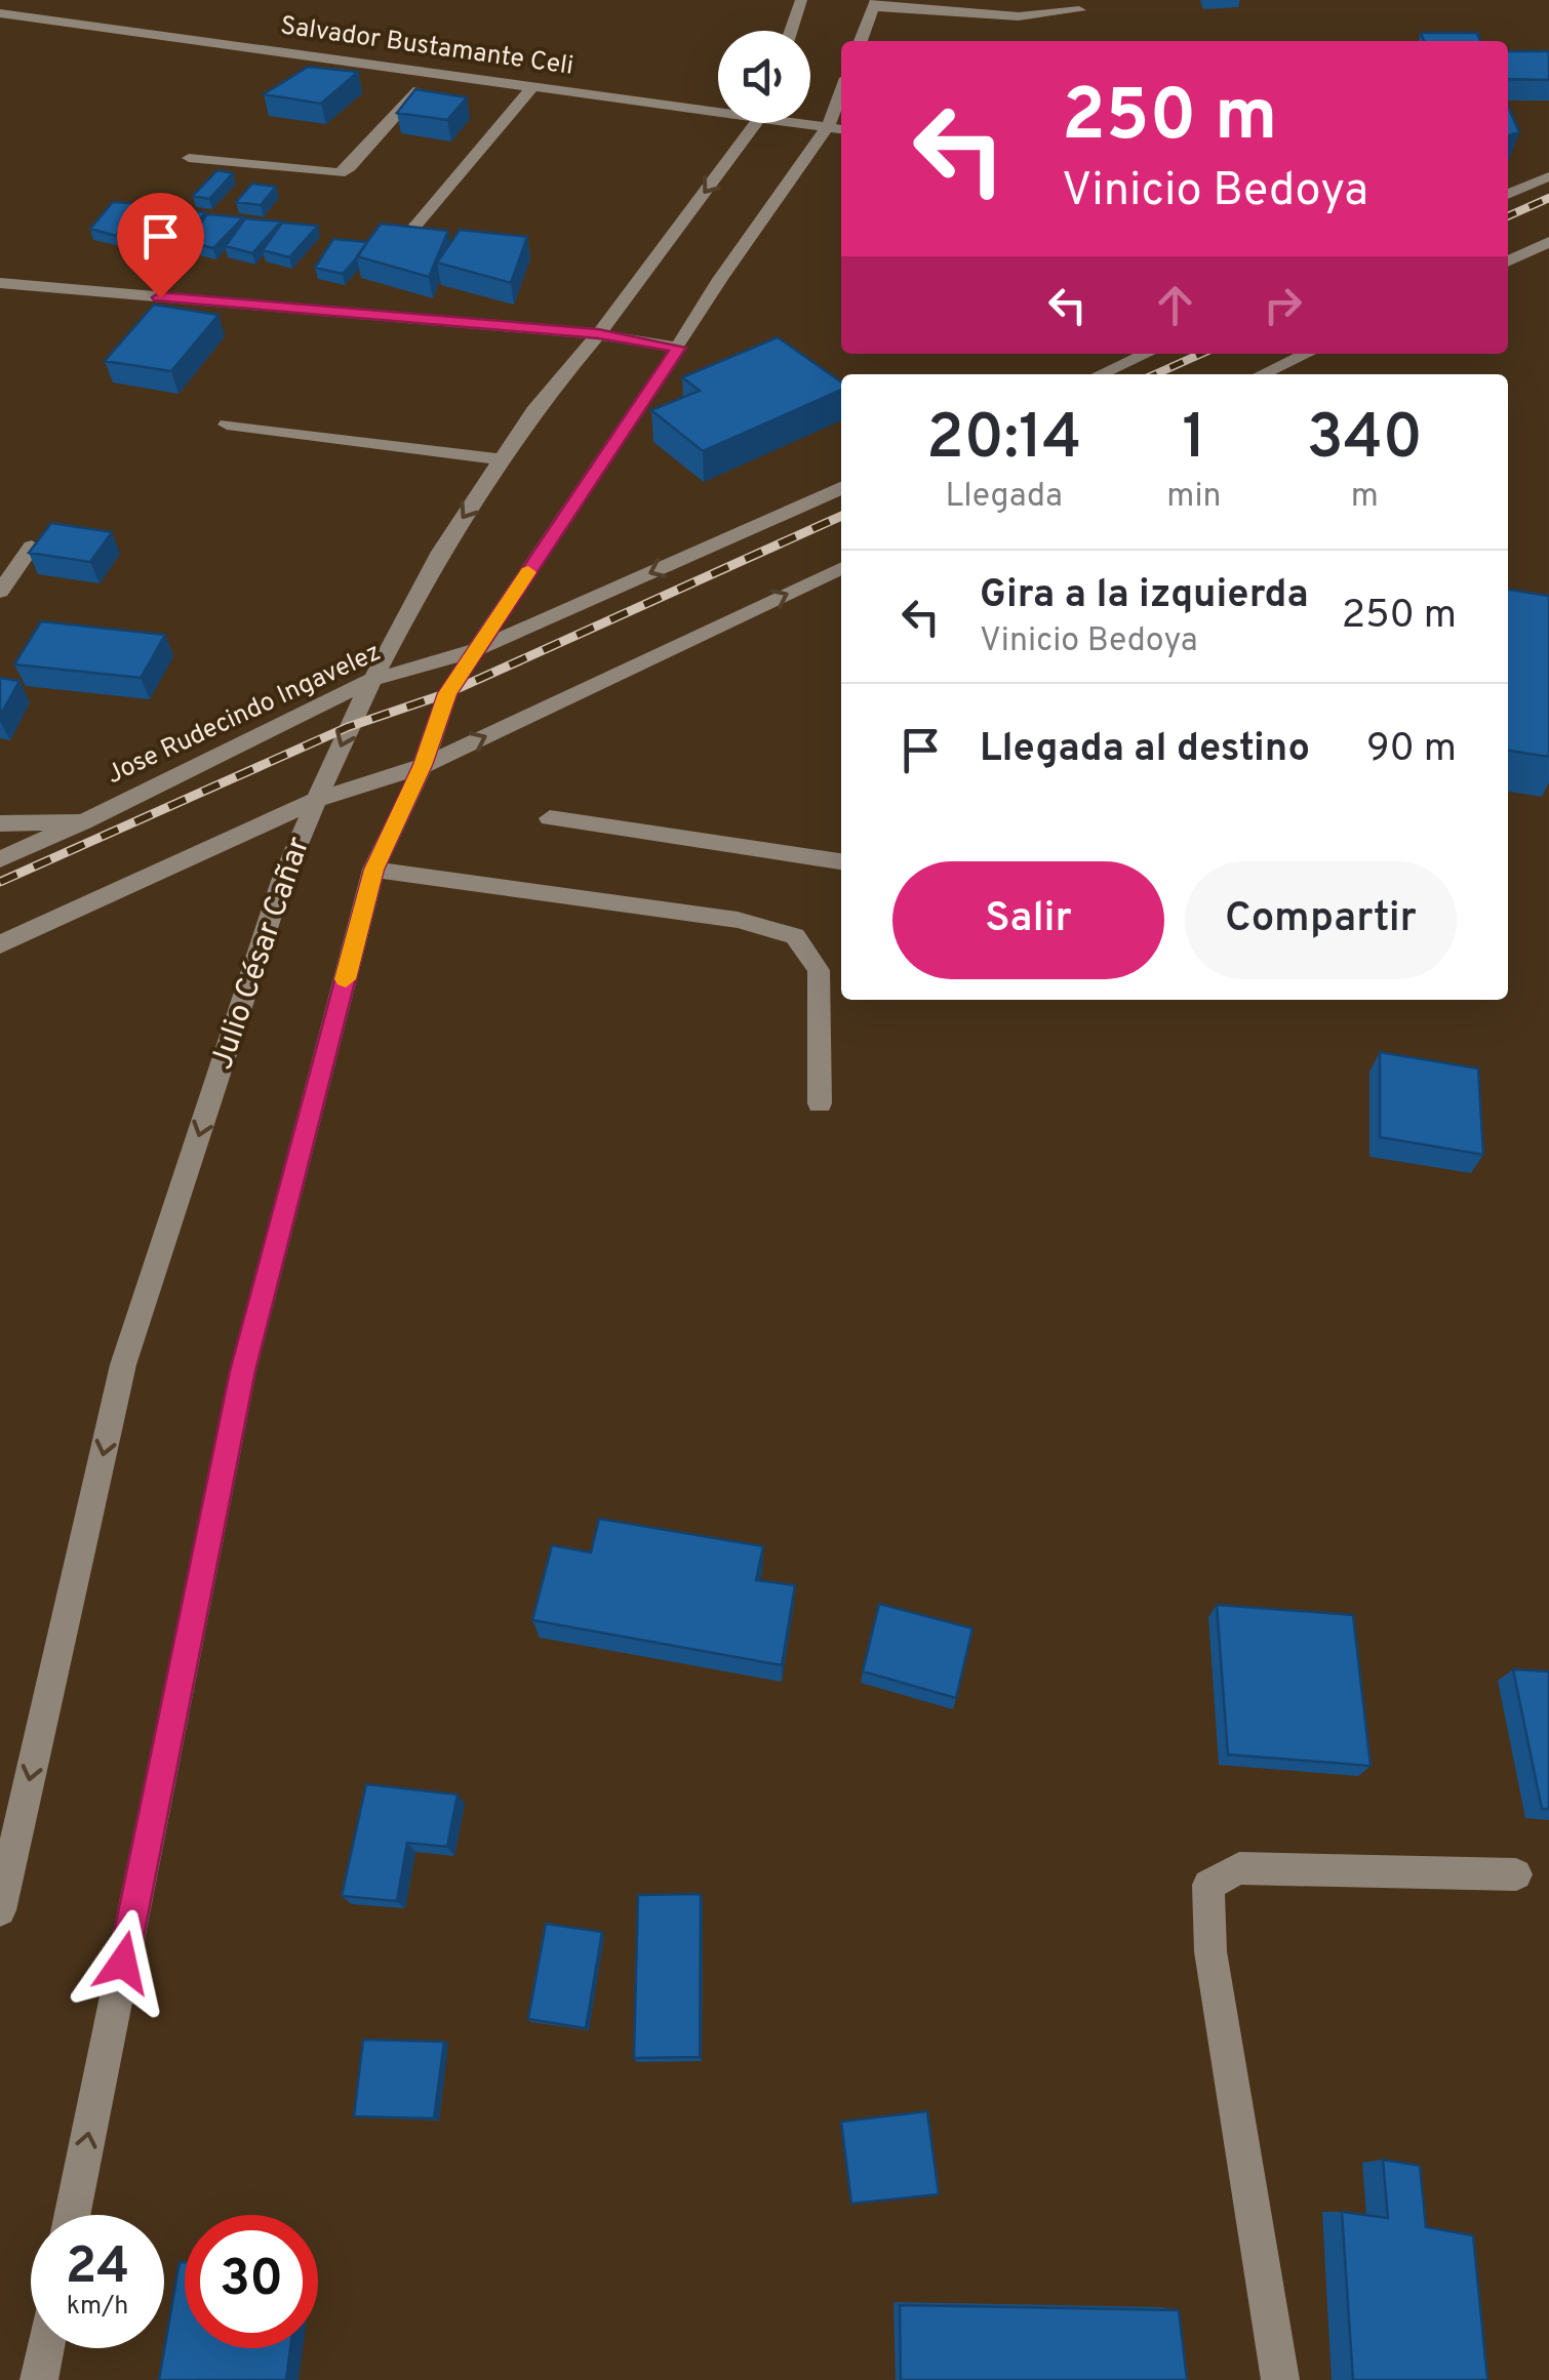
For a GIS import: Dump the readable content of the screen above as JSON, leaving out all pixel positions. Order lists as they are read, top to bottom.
{
  "streets": {
    "street": ["Salvador Bustamante Celi", "Jose Rudecindo Ingavelez", "Julio César Cañar"]
  },
  "crossings": [
    ["Jose Rudecindo Ingavelez", "Julio César Cañar"]
  ],
  "page": {
    "turn": ["250 m", "Vinicio Bedoya"],
    "eta": [
      "20:14",
      "Llegada",
      "1",
      "min",
      "340",
      "m"
    ],
    "list": [
      {
        "name": "Gira a la izquierda",
        "note": "Vinicio Bedoya",
        "value": "250 m"
      },
      {
        "name": "Llegada al destino",
        "value": "90 m"
      }
    ],
    "buttons": ["Salir", "Compartir"],
    "speed": "24 km/h",
    "limit": "30"
  }
}
